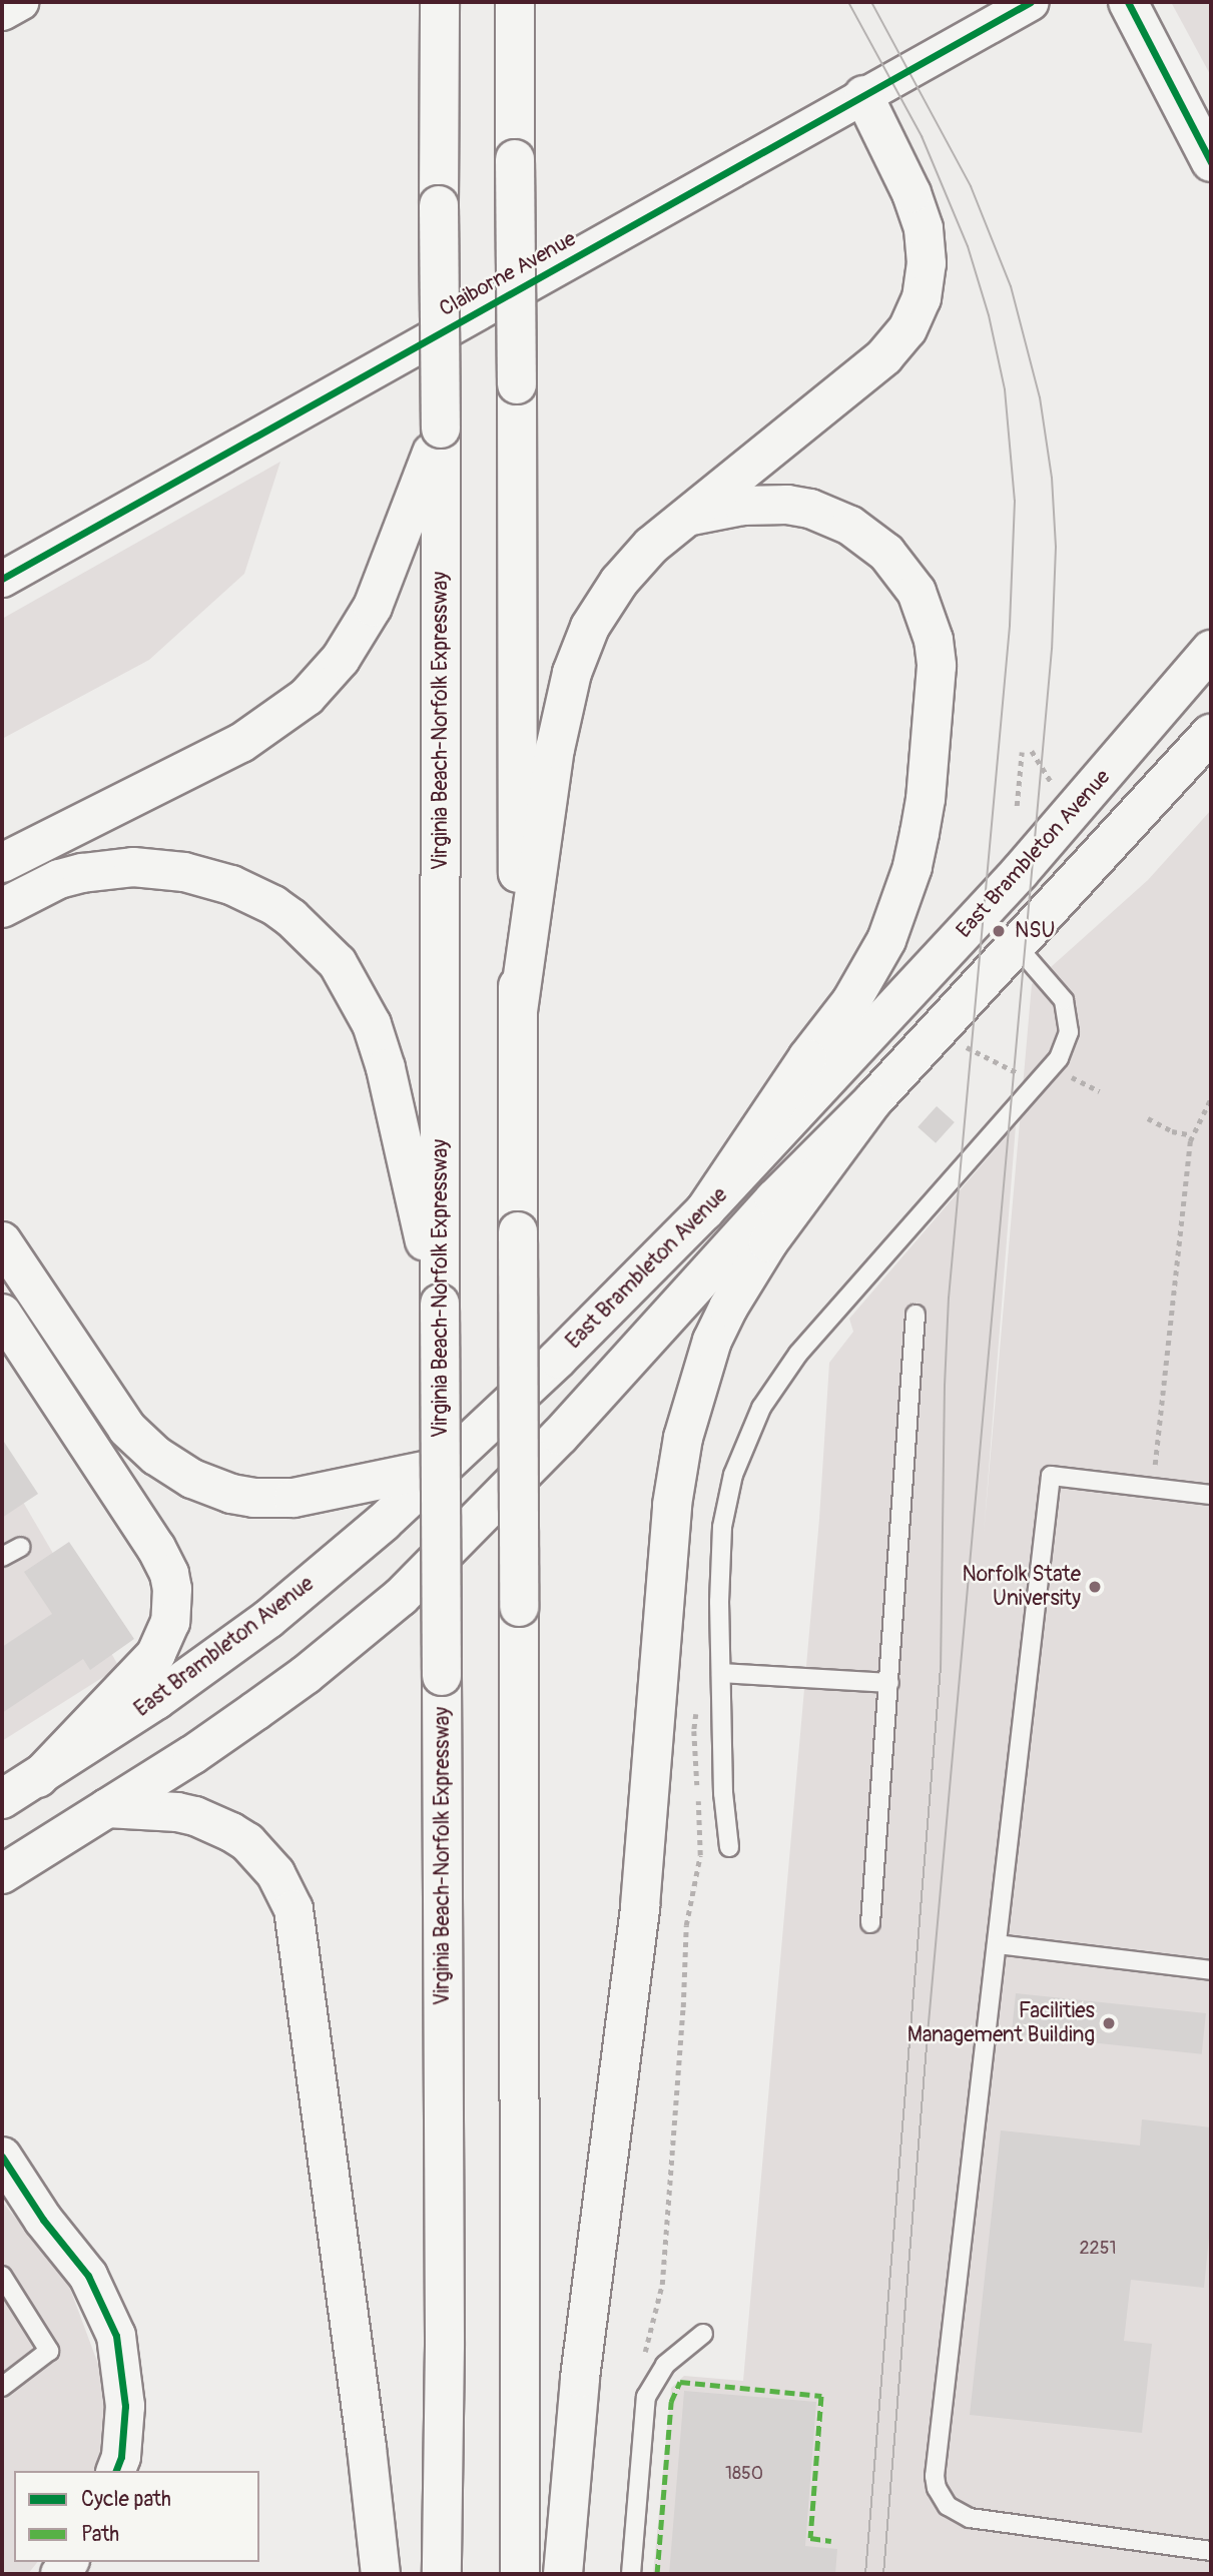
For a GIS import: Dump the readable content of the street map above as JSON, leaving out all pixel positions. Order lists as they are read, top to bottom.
{
  "streets": {
    "main road": ["Virginia Beach-Norfolk Expressway", "East Brambleton Avenue"],
    "street": ["Claiborne Avenue"]
  },
  "places": ["NSU", "Norfolk State University", "Facilities Management Building"],
  "house_numbers": ["2251", "1850"],
  "legend": ["Cycle path", "Path"]
}
